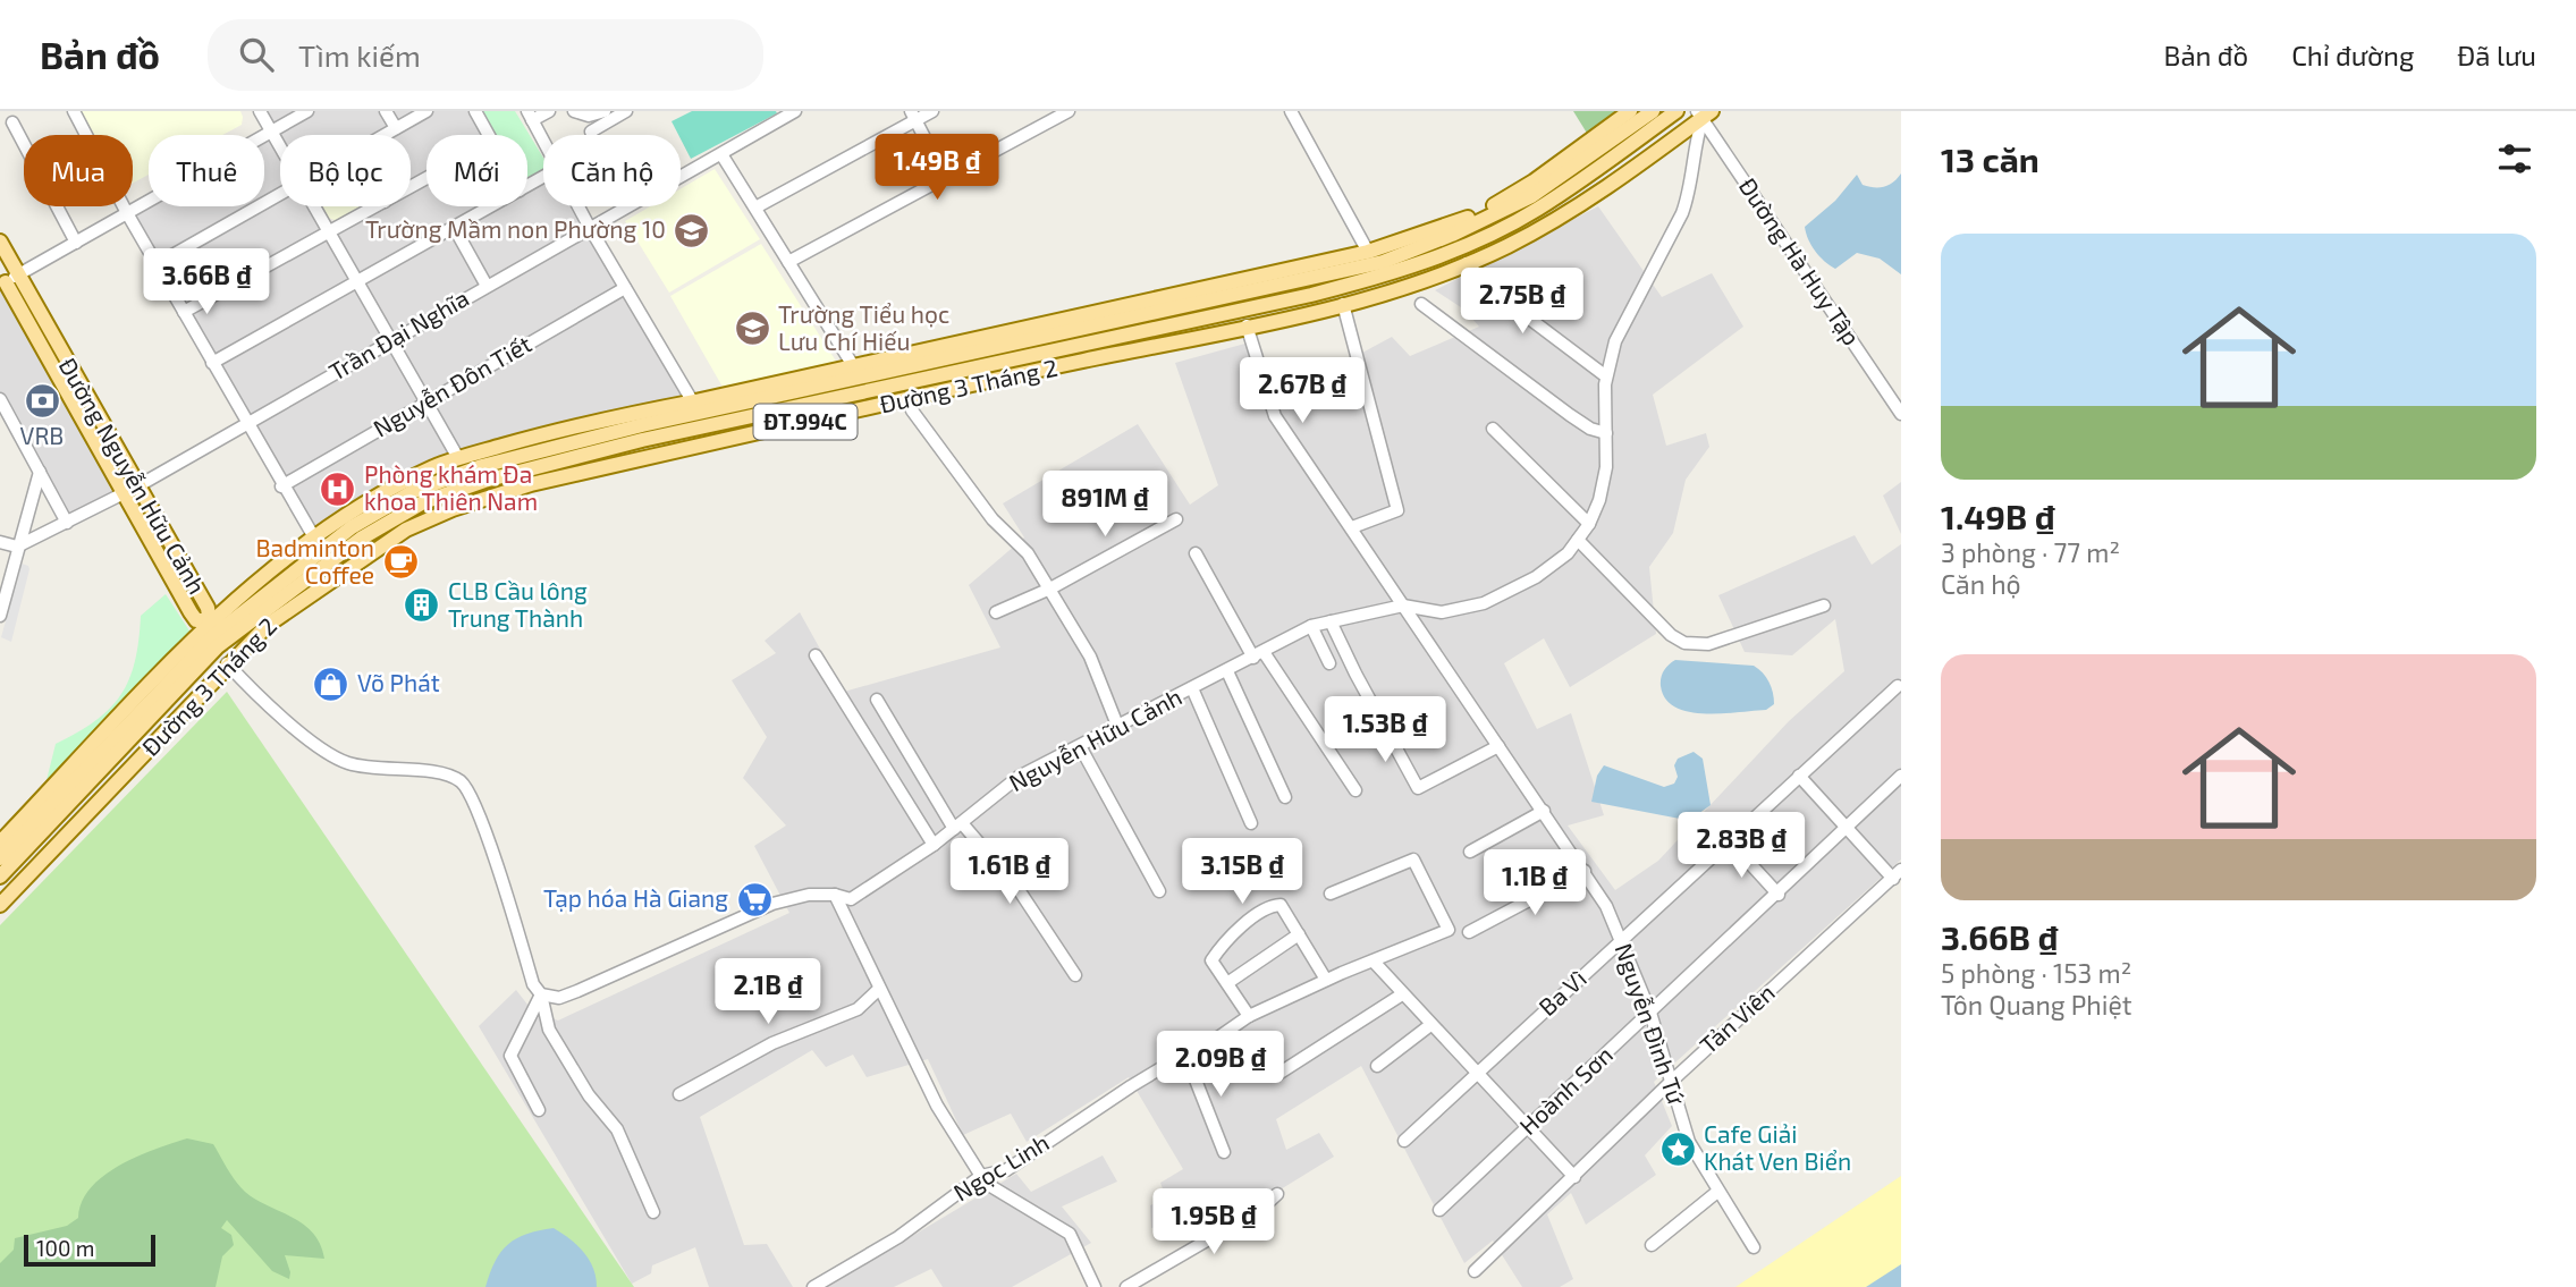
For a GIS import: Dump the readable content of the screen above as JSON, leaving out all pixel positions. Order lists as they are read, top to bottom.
{
  "streets": {
    "main road": ["Đường 3 Tháng 2", "ĐT.994C", "Đường Nguyễn Hữu Cảnh"],
    "street": [
      "Đường Hà Huy Tập",
      "Trần Đại Nghĩa",
      "Nguyễn Đôn Tiết",
      "Nguyễn Hữu Cảnh",
      "Ba Vì",
      "Tản Viên",
      "Nguyễn Đình Tứ",
      "Hoành Sơn",
      "Ngọc Linh"
    ]
  },
  "crossings": [
    ["Đường Hà Huy Tập", "Đường 3 Tháng 2"],
    ["Đường Hà Huy Tập", "Nguyễn Hữu Cảnh"],
    ["Trần Đại Nghĩa", "Đường Nguyễn Hữu Cảnh"],
    ["Đường 3 Tháng 2", "Đường Nguyễn Hữu Cảnh"],
    ["Đường 3 Tháng 2", "Nguyễn Hữu Cảnh"],
    ["Đường 3 Tháng 2", "Nguyễn Đình Tứ"],
    ["Nguyễn Hữu Cảnh", "Nguyễn Đình Tứ"],
    ["Ba Vì", "Nguyễn Đình Tứ"],
    ["Tản Viên", "Nguyễn Đình Tứ"],
    ["Nguyễn Đình Tứ", "Hoành Sơn"]
  ],
  "places": {
    "school or university": ["Trường Mầm non Phường 10", "Trường Tiểu học Lưu Chí Hiếu"],
    "bank": ["VRB"],
    "hospital": ["Phòng khám Đa khoa Thiên Nam"],
    "cafe": ["Badminton Coffee"],
    "building": ["CLB Cầu lông Trung Thành"],
    "shop": ["Võ Phát"],
    "supermarket": ["Tạp hóa Hà Giang"],
    "place": ["Cafe Giải Khát Ven Biển"]
  },
  "scale_bar": "100 m",
  "page": {
    "header": "Bản đồ",
    "search": "Tìm kiếm",
    "nav": ["Bản đồ", "Chỉ đường", "Đã lưu"],
    "heading": "13 căn",
    "price": [
      "1.49B ₫",
      "3.66B ₫",
      "2.75B ₫",
      "2.67B ₫",
      "891M ₫",
      "1.53B ₫",
      "2.83B ₫",
      "1.61B ₫",
      "3.15B ₫",
      "1.1B ₫",
      "2.1B ₫",
      "2.09B ₫",
      "1.95B ₫"
    ],
    "chip": [
      "Mua",
      "Thuê",
      "Bộ lọc",
      "Mới",
      "Căn hộ"
    ],
    "list": [
      {
        "name": "1.49B ₫",
        "note": "3 phòng · 77 m² · Căn hộ"
      },
      {
        "name": "3.66B ₫",
        "note": "5 phòng · 153 m² · Tôn Quang Phiệt"
      }
    ],
    "scale": "100 m"
  }
}
